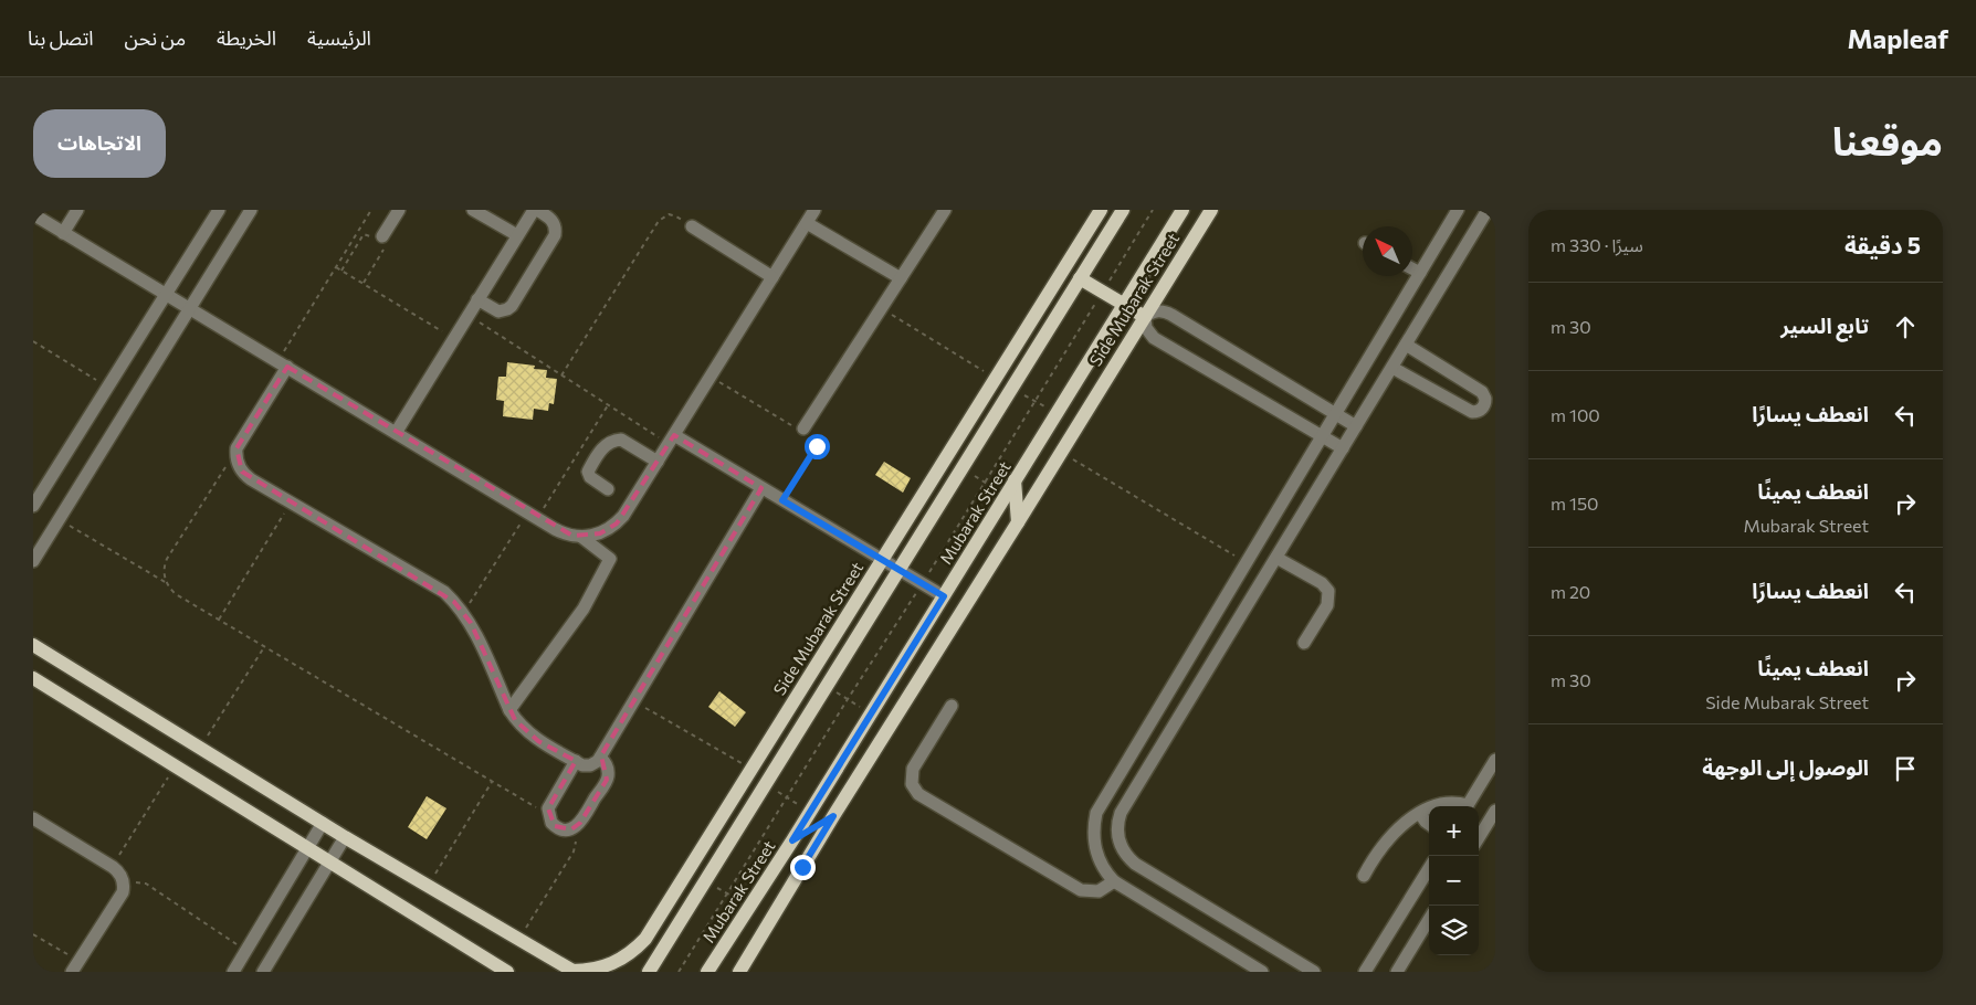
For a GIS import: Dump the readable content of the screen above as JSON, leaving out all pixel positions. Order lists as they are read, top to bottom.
{
  "streets": {
    "main road": ["Side Mubarak Street", "Mubarak Street"]
  },
  "north": "top left",
  "page": {
    "header": "Mapleaf",
    "nav": [
      "الرئيسية",
      "الخريطة",
      "من نحن",
      "اتصل بنا"
    ],
    "title": "موقعنا",
    "buttons": "الاتجاهات",
    "heading": ["5 دقيقة", "سيرًا · 330 m"],
    "list": [
      ["تابع السير", "30 m"],
      ["انعطف يسارًا", "100 m"],
      ["انعطف يمينًا", "Mubarak Street", "150 m"],
      ["انعطف يسارًا", "20 m"],
      ["انعطف يمينًا", "Side Mubarak Street", "30 m"],
      "الوصول إلى الوجهة"
    ],
    "map_buttons": ["+", "−"]
  }
}
